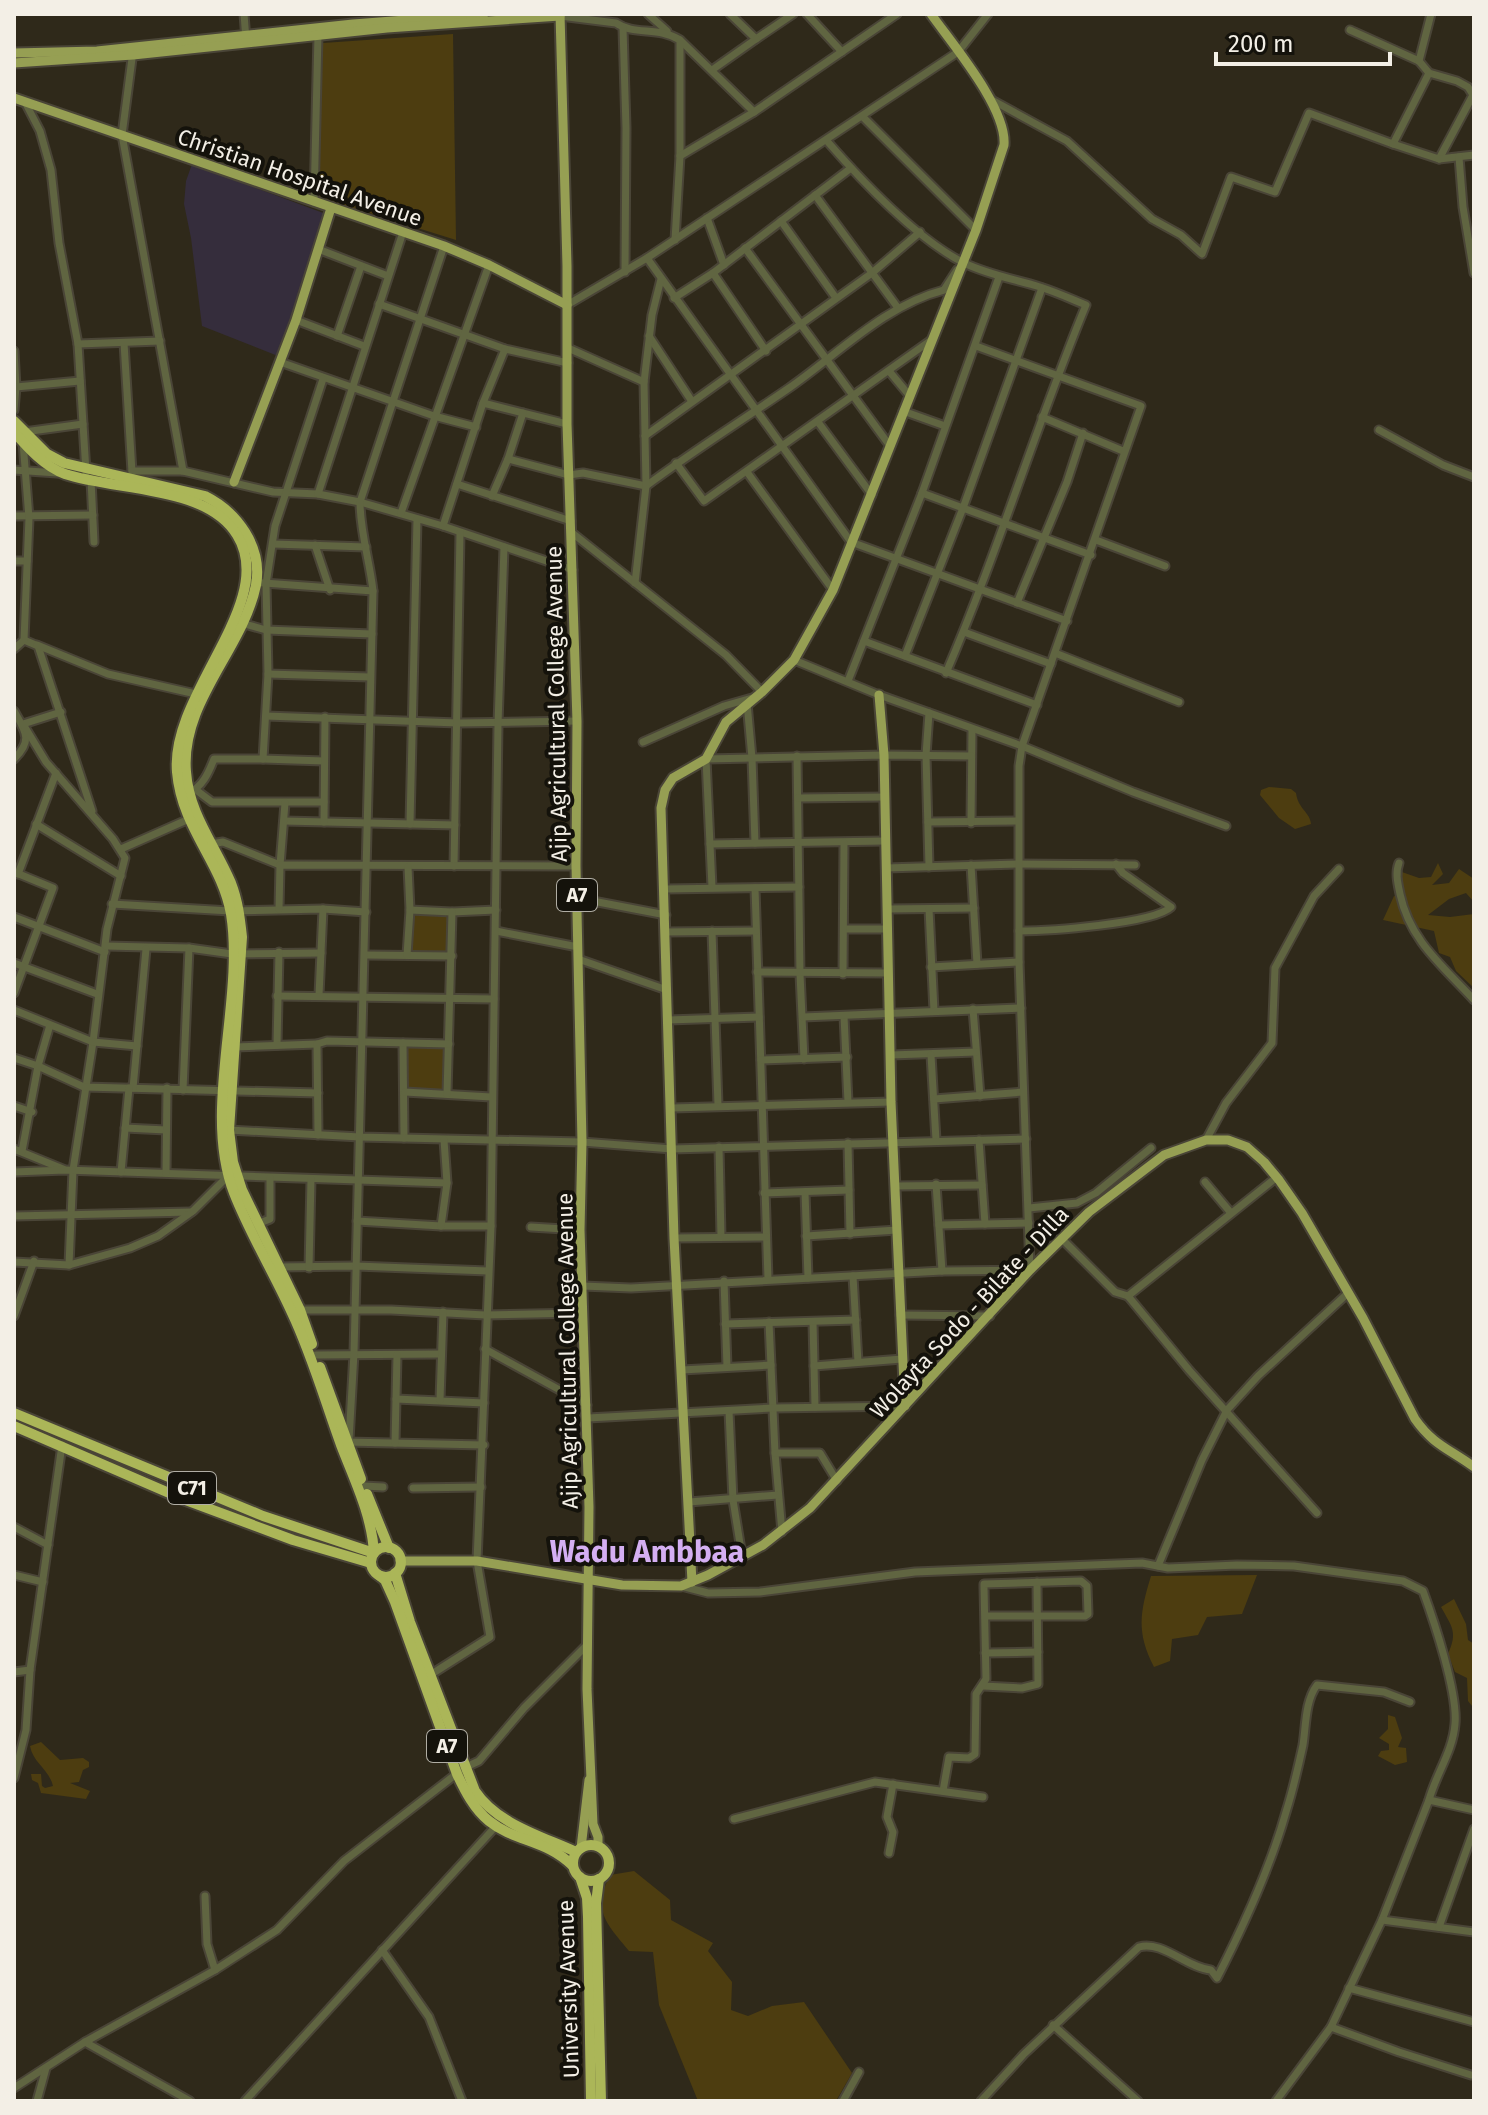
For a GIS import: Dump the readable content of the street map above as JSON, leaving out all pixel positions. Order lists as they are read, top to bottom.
{
  "streets": {
    "highway": ["A7", "C71", "University Avenue"],
    "main road": ["Christian Hospital Avenue", "Ajip Agricultural College Avenue", "Wolayta Sodo - Bilate - Dilla"]
  },
  "crossings": [
    ["Christian Hospital Avenue", "Ajip Agricultural College Avenue"],
    ["Ajip Agricultural College Avenue", "A7"],
    ["Ajip Agricultural College Avenue", "Wolayta Sodo - Bilate - Dilla"],
    ["A7", "Wolayta Sodo - Bilate - Dilla"],
    ["A7", "C71"],
    ["A7", "University Avenue"],
    ["Wolayta Sodo - Bilate - Dilla", "C71"]
  ],
  "districts": ["Wadu Ambbaa"],
  "scale_bar": "200 m"
}
